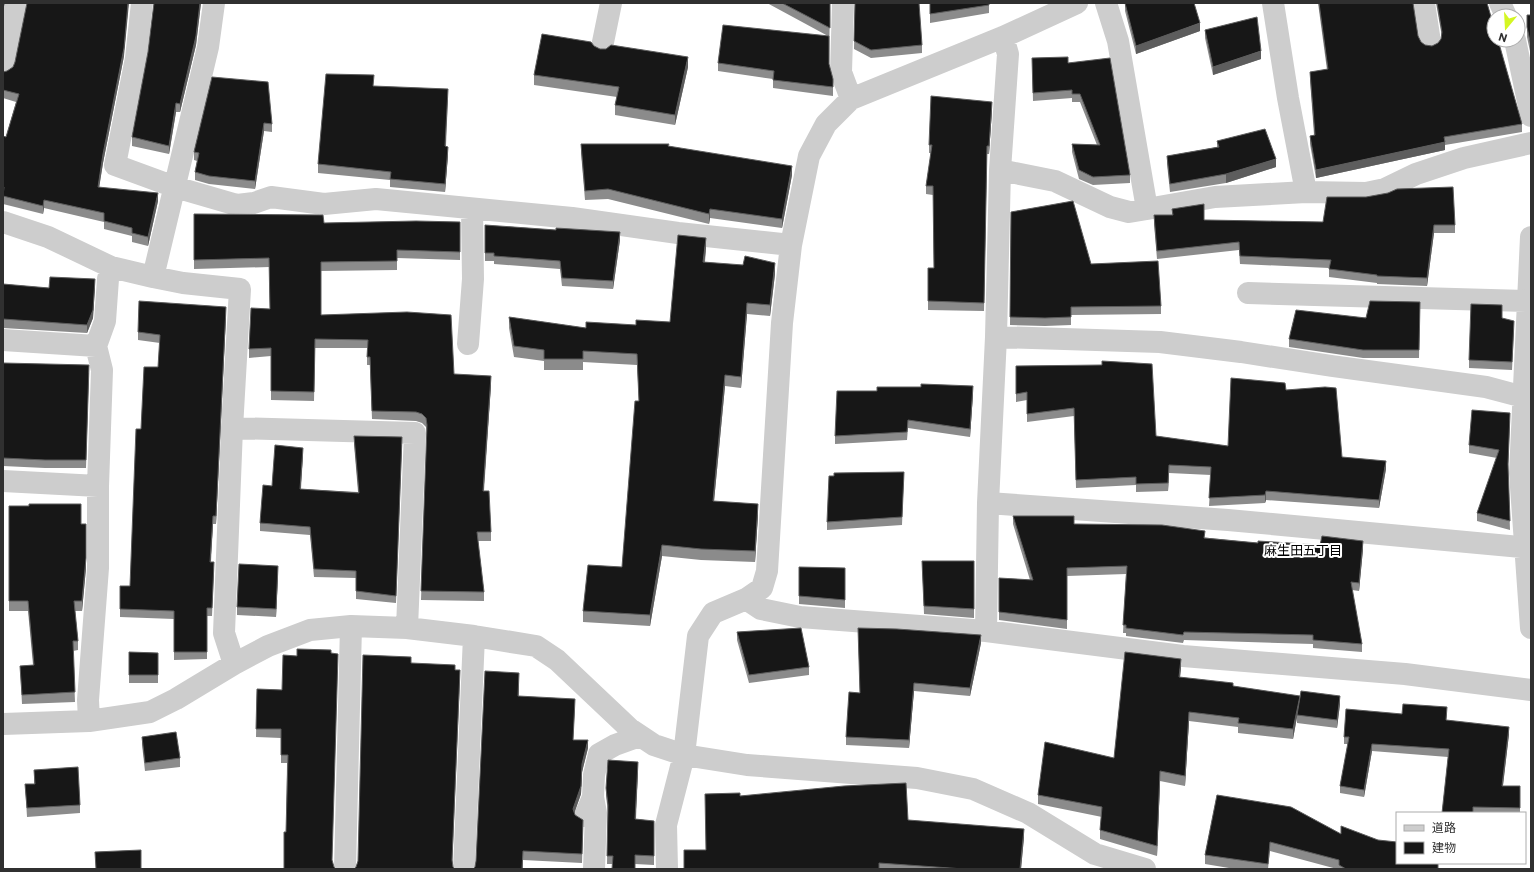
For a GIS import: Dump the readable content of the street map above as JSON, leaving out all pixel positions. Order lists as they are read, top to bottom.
{
  "districts": ["麻生田五丁目"],
  "legend": ["道路", "建物"],
  "north": "bottom"
}
